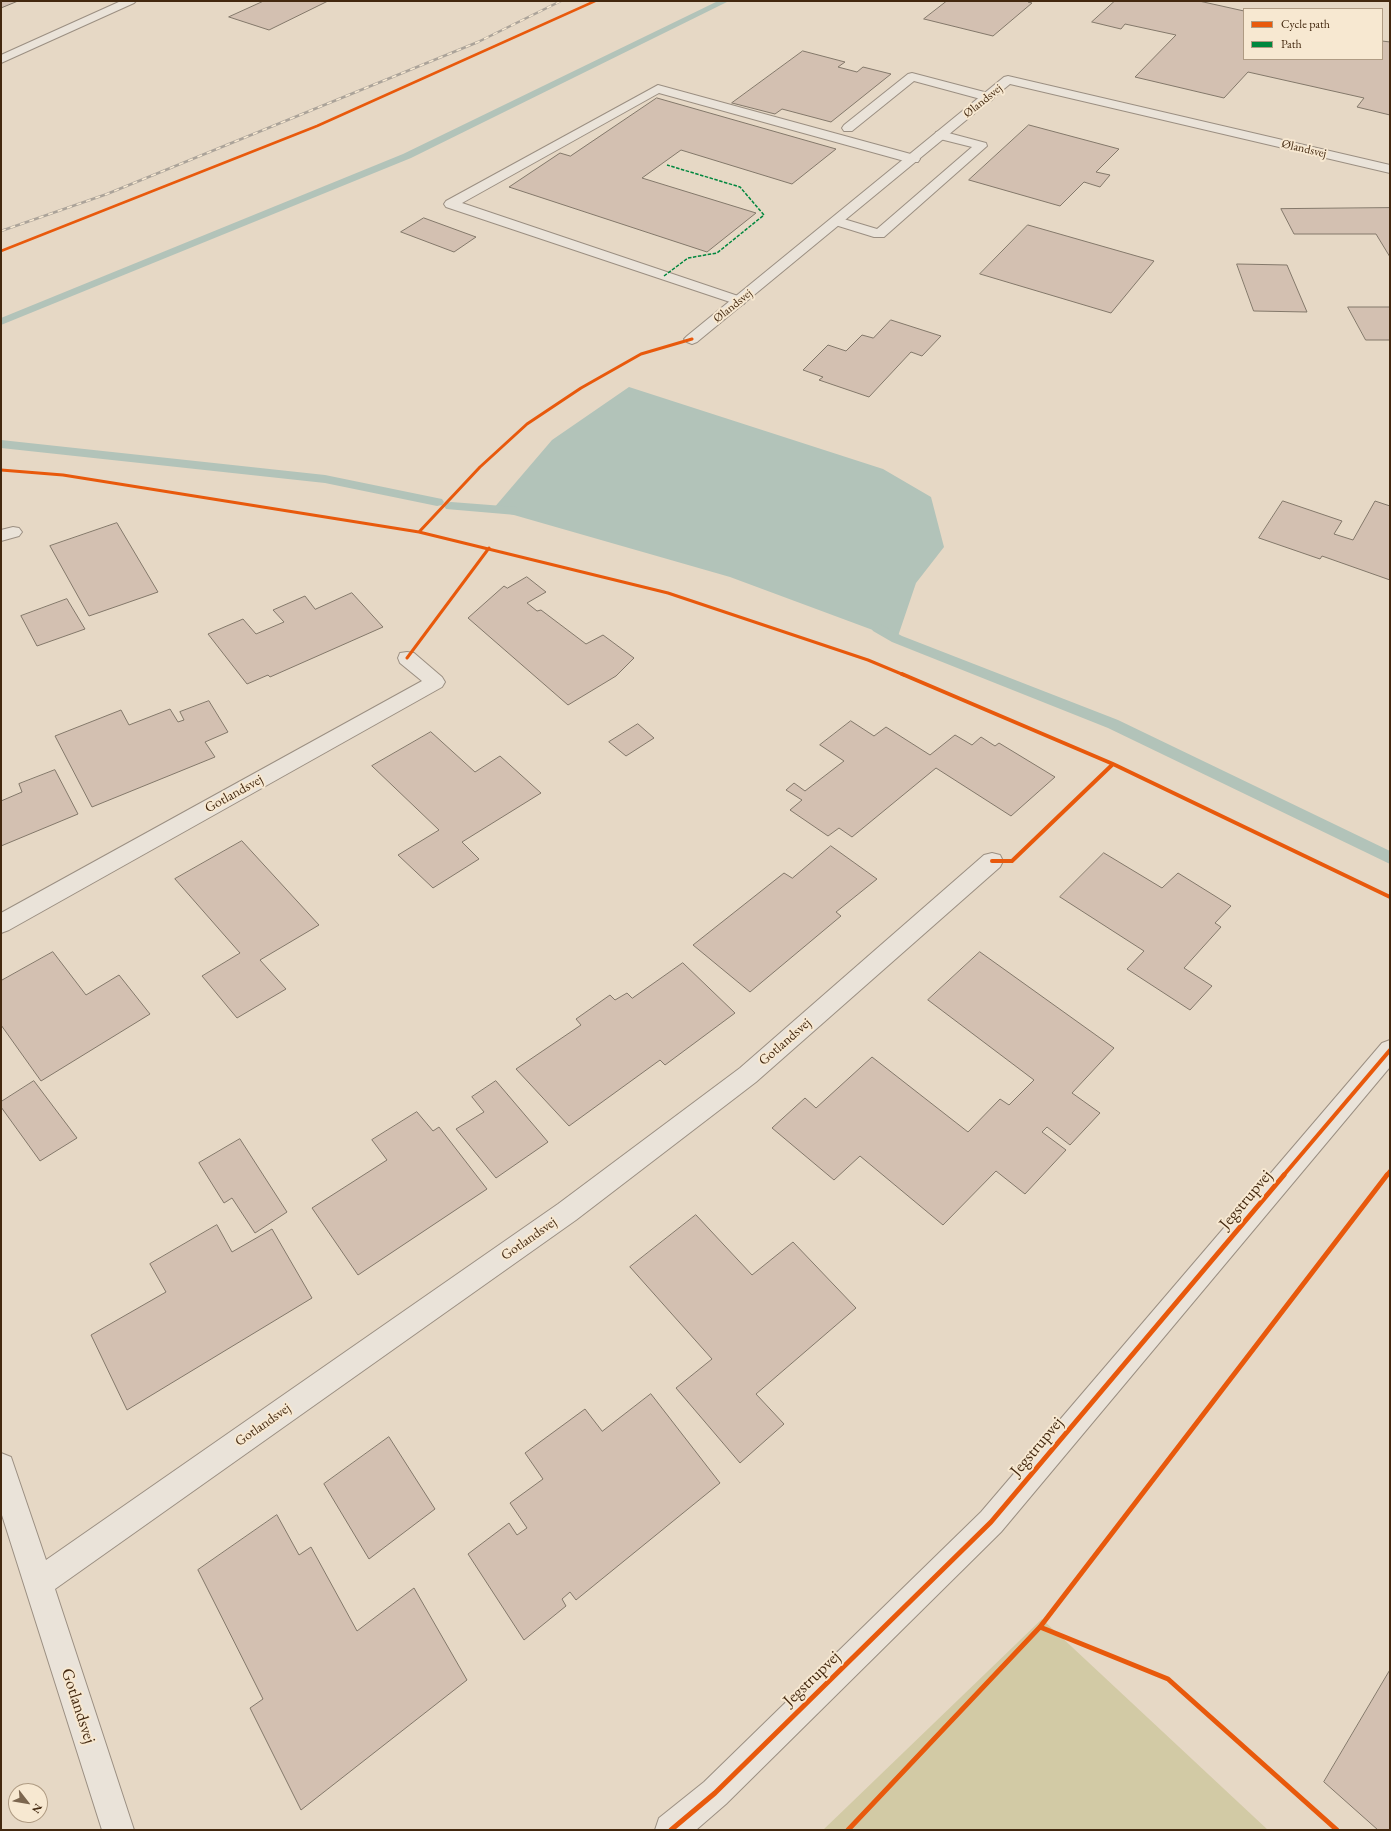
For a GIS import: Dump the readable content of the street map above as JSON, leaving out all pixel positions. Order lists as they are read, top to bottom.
{
  "streets": {
    "street": ["Ølandsvej", "Gotlandsvej", "Jegstrupvej"]
  },
  "legend": ["Cycle path", "Path"],
  "north": "bottom right"
}
